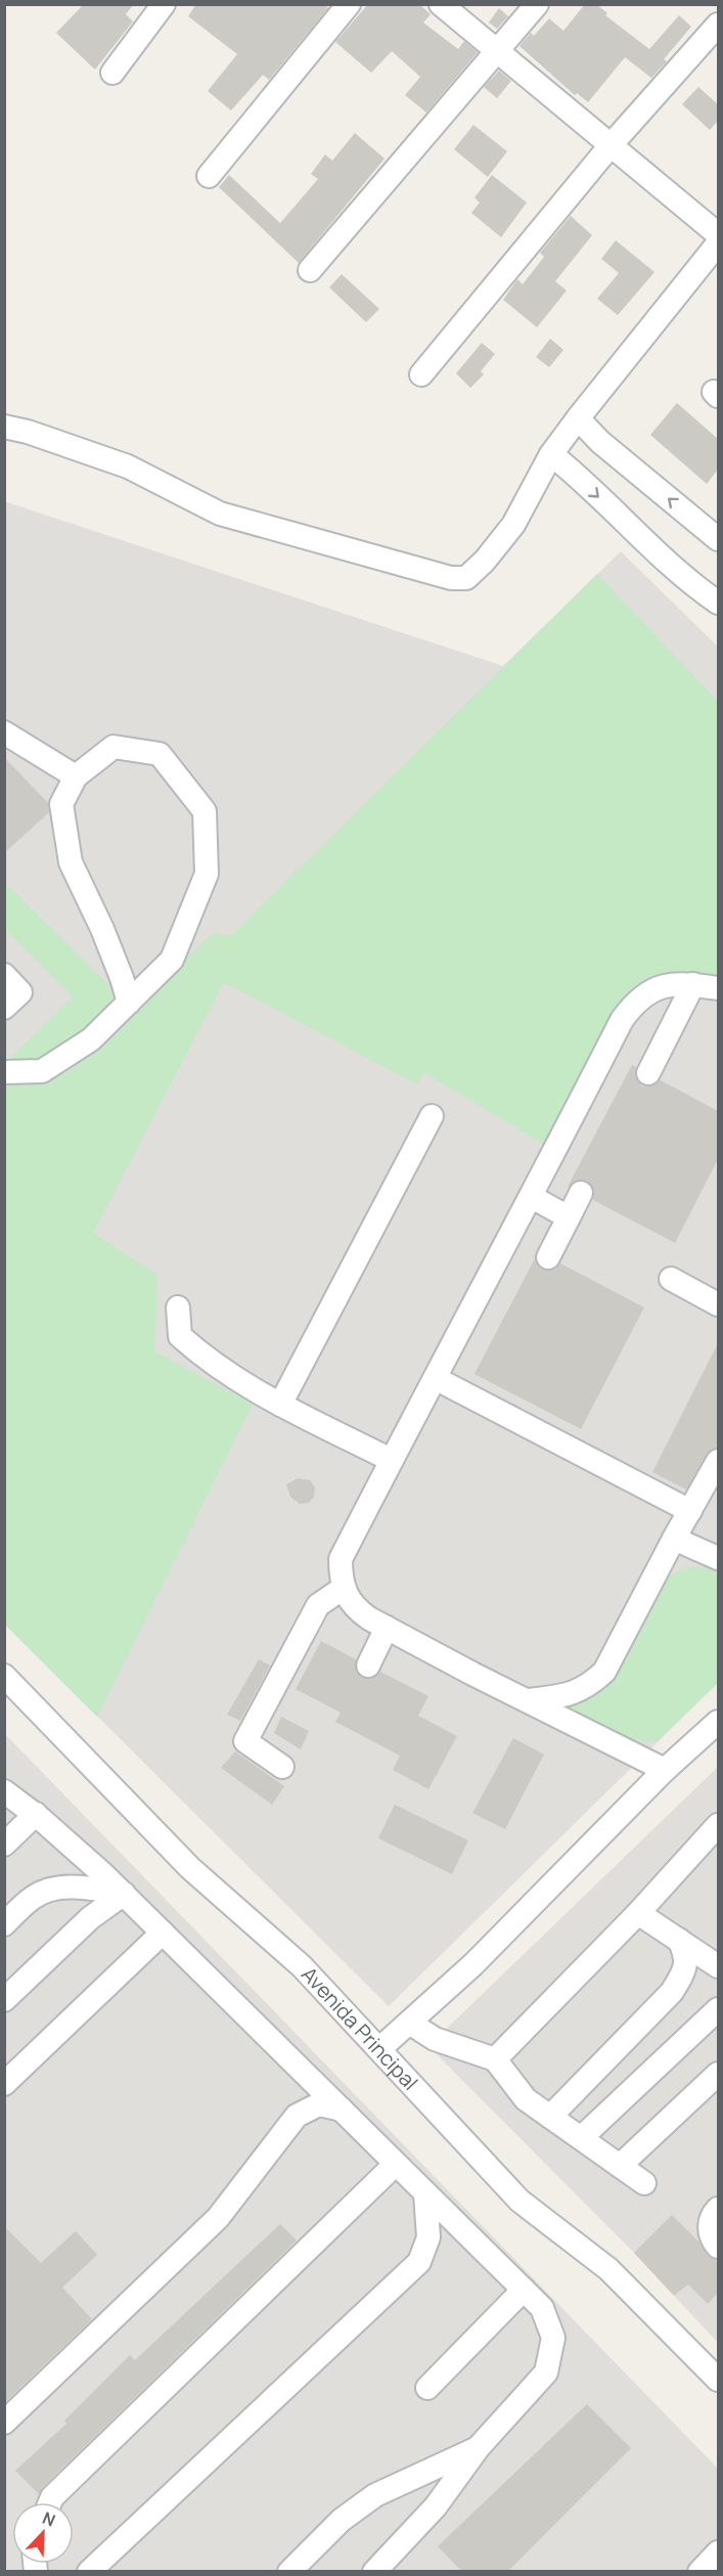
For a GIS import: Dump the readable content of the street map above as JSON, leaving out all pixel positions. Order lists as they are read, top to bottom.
{
  "streets": {
    "street": ["Avenida Principal"]
  },
  "north": "top right"
}
